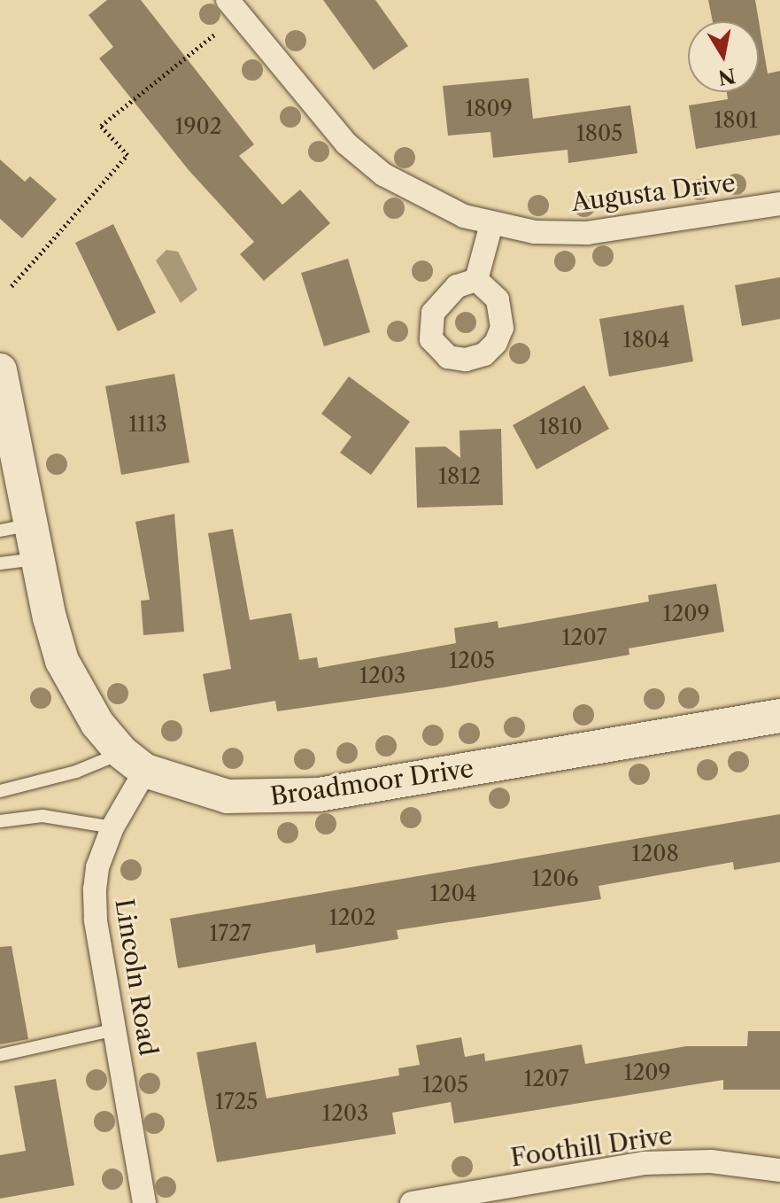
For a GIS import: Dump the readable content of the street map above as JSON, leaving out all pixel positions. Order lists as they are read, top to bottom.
{
  "streets": {
    "street": [
      "Augusta Drive",
      "Broadmoor Drive",
      "Lincoln Road",
      "Foothill Drive"
    ]
  },
  "crossings": [
    ["Broadmoor Drive", "Lincoln Road"]
  ],
  "house_numbers": [
    "1809",
    "1801",
    "1902",
    "1805",
    "1804",
    "1113",
    "1810",
    "1812",
    "1209",
    "1207",
    "1205",
    "1203",
    "1208",
    "1206",
    "1204",
    "1202",
    "1727",
    "1209",
    "1207",
    "1205",
    "1725",
    "1203"
  ],
  "north": "bottom"
}
